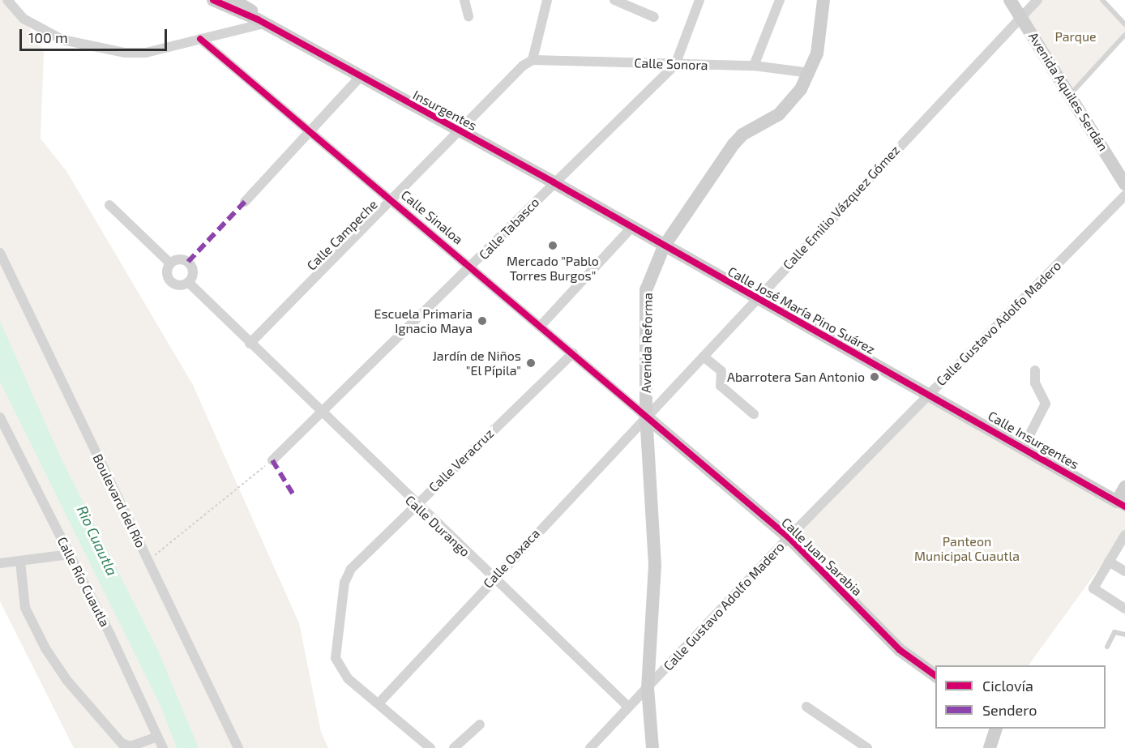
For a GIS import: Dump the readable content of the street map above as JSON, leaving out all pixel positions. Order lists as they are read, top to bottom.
{
  "streets": {
    "street": [
      "Calle Sonora",
      "Avenida Aquiles Serdán",
      "Insurgentes",
      "Calle Emilio Vázquez Gómez",
      "Calle Sinaloa",
      "Calle Tabasco",
      "Calle Campeche",
      "Calle José María Pino Suárez",
      "Calle Gustavo Adolfo Madero",
      "Avenida Reforma",
      "Calle Insurgentes",
      "Calle Veracruz",
      "Boulevard del Río",
      "Calle Durango",
      "Calle Juan Sarabia",
      "Calle Oaxaca",
      "Calle Río Cuautla"
    ]
  },
  "crossings": [
    ["Calle Sonora", "Calle Tabasco"],
    ["Calle Sonora", "Calle Campeche"],
    ["Calle Sonora", "Avenida Reforma"],
    ["Avenida Aquiles Serdán", "Calle Emilio Vázquez Gómez"],
    ["Insurgentes", "Calle Tabasco"],
    ["Insurgentes", "Calle Campeche"],
    ["Insurgentes", "Calle José María Pino Suárez"],
    ["Insurgentes", "Avenida Reforma"],
    ["Calle Emilio Vázquez Gómez", "Calle Sinaloa"],
    ["Calle Emilio Vázquez Gómez", "Calle José María Pino Suárez"],
    ["Calle Emilio Vázquez Gómez", "Avenida Reforma"],
    ["Calle Emilio Vázquez Gómez", "Calle Juan Sarabia"],
    ["Calle Emilio Vázquez Gómez", "Calle Oaxaca"],
    ["Calle Sinaloa", "Calle Tabasco"],
    ["Calle Sinaloa", "Calle Campeche"],
    ["Calle Sinaloa", "Avenida Reforma"],
    ["Calle Sinaloa", "Calle Veracruz"],
    ["Calle Sinaloa", "Calle Juan Sarabia"],
    ["Calle Sinaloa", "Calle Oaxaca"],
    ["Calle Tabasco", "Calle Durango"],
    ["Calle Campeche", "Calle Durango"],
    ["Calle José María Pino Suárez", "Calle Gustavo Adolfo Madero"],
    ["Calle José María Pino Suárez", "Avenida Reforma"],
    ["Calle José María Pino Suárez", "Calle Insurgentes"],
    ["Calle Gustavo Adolfo Madero", "Avenida Reforma"],
    ["Calle Gustavo Adolfo Madero", "Calle Insurgentes"],
    ["Calle Gustavo Adolfo Madero", "Calle Durango"],
    ["Calle Gustavo Adolfo Madero", "Calle Juan Sarabia"],
    ["Avenida Reforma", "Calle Juan Sarabia"],
    ["Avenida Reforma", "Calle Oaxaca"],
    ["Calle Veracruz", "Calle Durango"],
    ["Calle Veracruz", "Calle Oaxaca"],
    ["Calle Durango", "Calle Oaxaca"],
    ["Calle Juan Sarabia", "Calle Oaxaca"]
  ],
  "water": ["Rio Cuautla"],
  "parks": ["Parque", "Panteon Municipal Cuautla"],
  "places": [
    "Mercado \"Pablo Torres Burgos\"",
    "Escuela Primaria Ignacio Maya",
    "Jardín de Niños \"El Pípila\"",
    "Abarrotera San Antonio"
  ],
  "legend": ["Ciclovía", "Sendero"],
  "scale_bar": "100 m"
}
